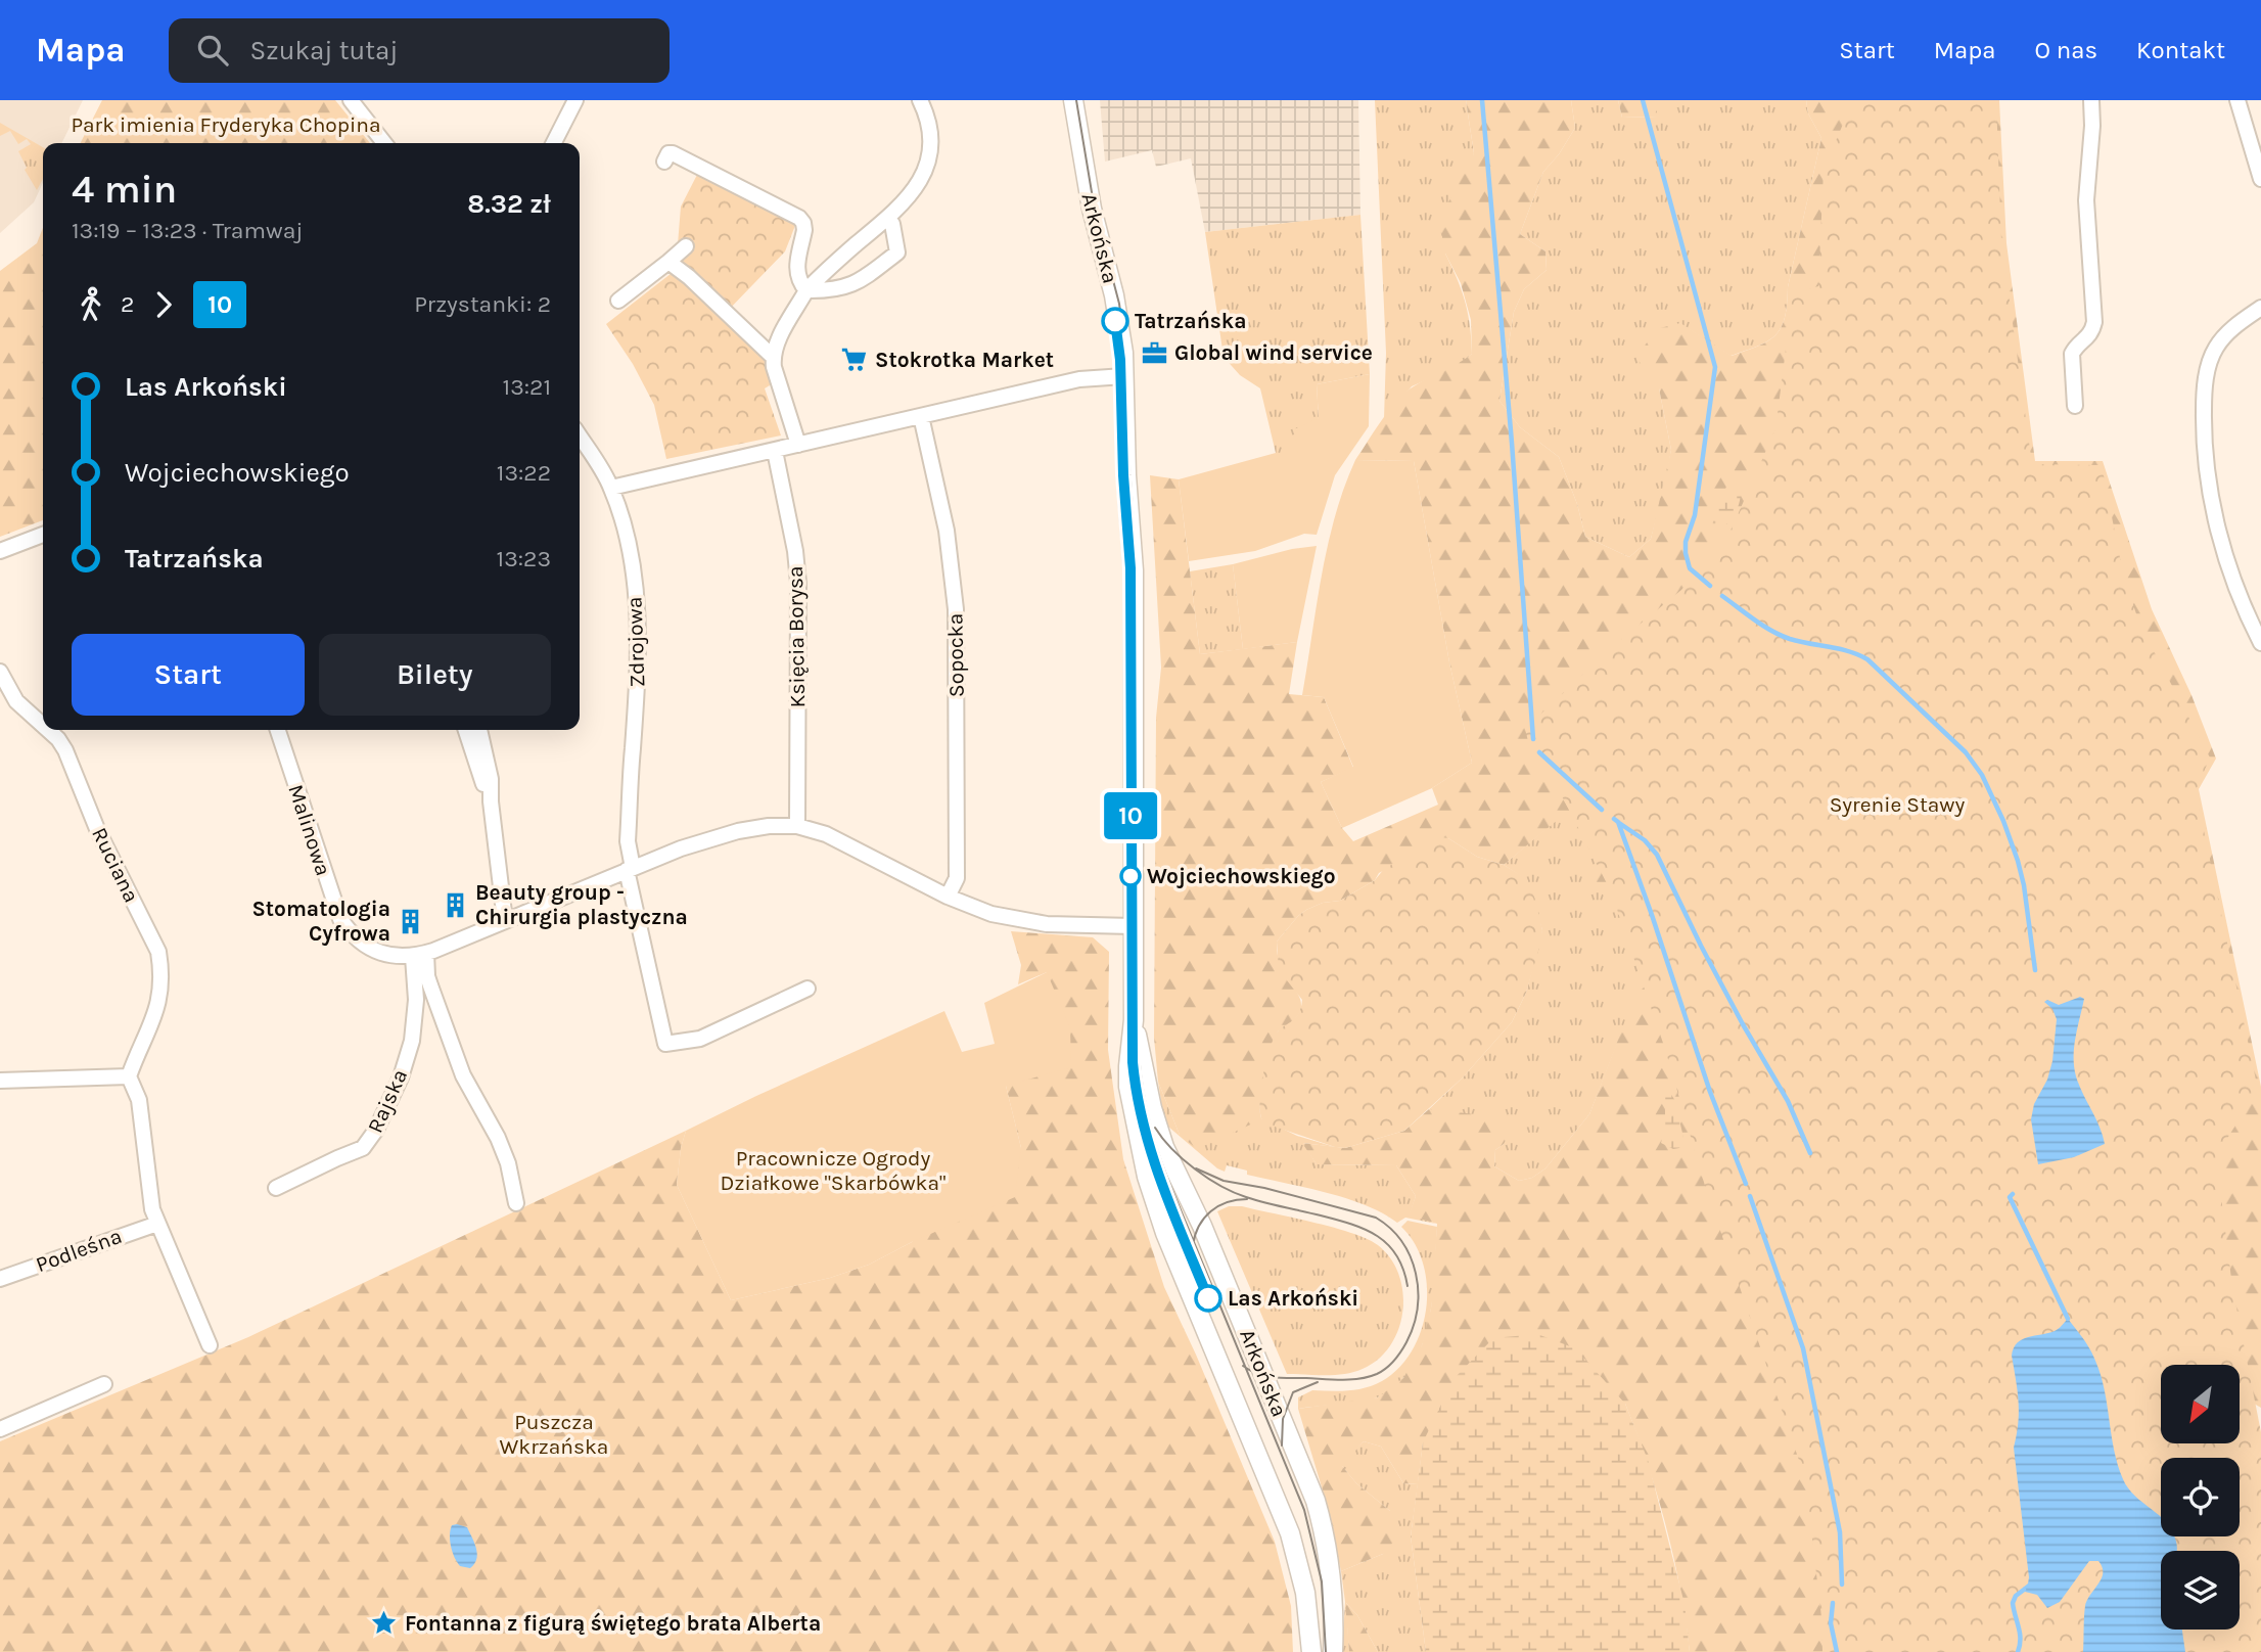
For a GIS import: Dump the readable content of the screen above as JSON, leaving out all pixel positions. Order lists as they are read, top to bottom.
{
  "streets": {
    "street": [
      "Arkońska",
      "Księcia Borysa",
      "Zdrojowa",
      "Sopocka",
      "Malinowa",
      "Ruciana",
      "Rajska",
      "Podleśna"
    ]
  },
  "crossings": [
    ["Malinowa", "Rajska"]
  ],
  "parks": [
    "Park imienia Fryderyka Chopina",
    "Syrenie Stawy",
    "Pracownicze Ogrody Działkowe \"Skarbówka\"",
    "Puszcza Wkrzańska"
  ],
  "places": {
    "other": ["Tatrzańska", "Wojciechowskiego", "Las Arkoński"],
    "office": ["Global wind service"],
    "supermarket": ["Stokrotka Market"],
    "building": ["Beauty group - Chirurgia plastyczna", "Stomatologia Cyfrowa"],
    "place": ["Fontanna z figurą świętego brata Alberta"]
  },
  "lines": ["tram line 10"],
  "north": "bottom left",
  "page": {
    "header": "Mapa",
    "search": "Szukaj tutaj",
    "nav": [
      "Start",
      "Mapa",
      "O nas",
      "Kontakt"
    ],
    "on_map": "10",
    "heading": ["4 min", "13:19 – 13:23 · Tramwaj", "8.32 zł"],
    "legs": ["2", "10", "Przystanki: 2"],
    "list": [
      {
        "name": "Las Arkoński",
        "value": "13:21"
      },
      {
        "name": "Wojciechowskiego",
        "value": "13:22"
      },
      {
        "name": "Tatrzańska",
        "value": "13:23"
      }
    ],
    "buttons": ["Start", "Bilety"]
  }
}
